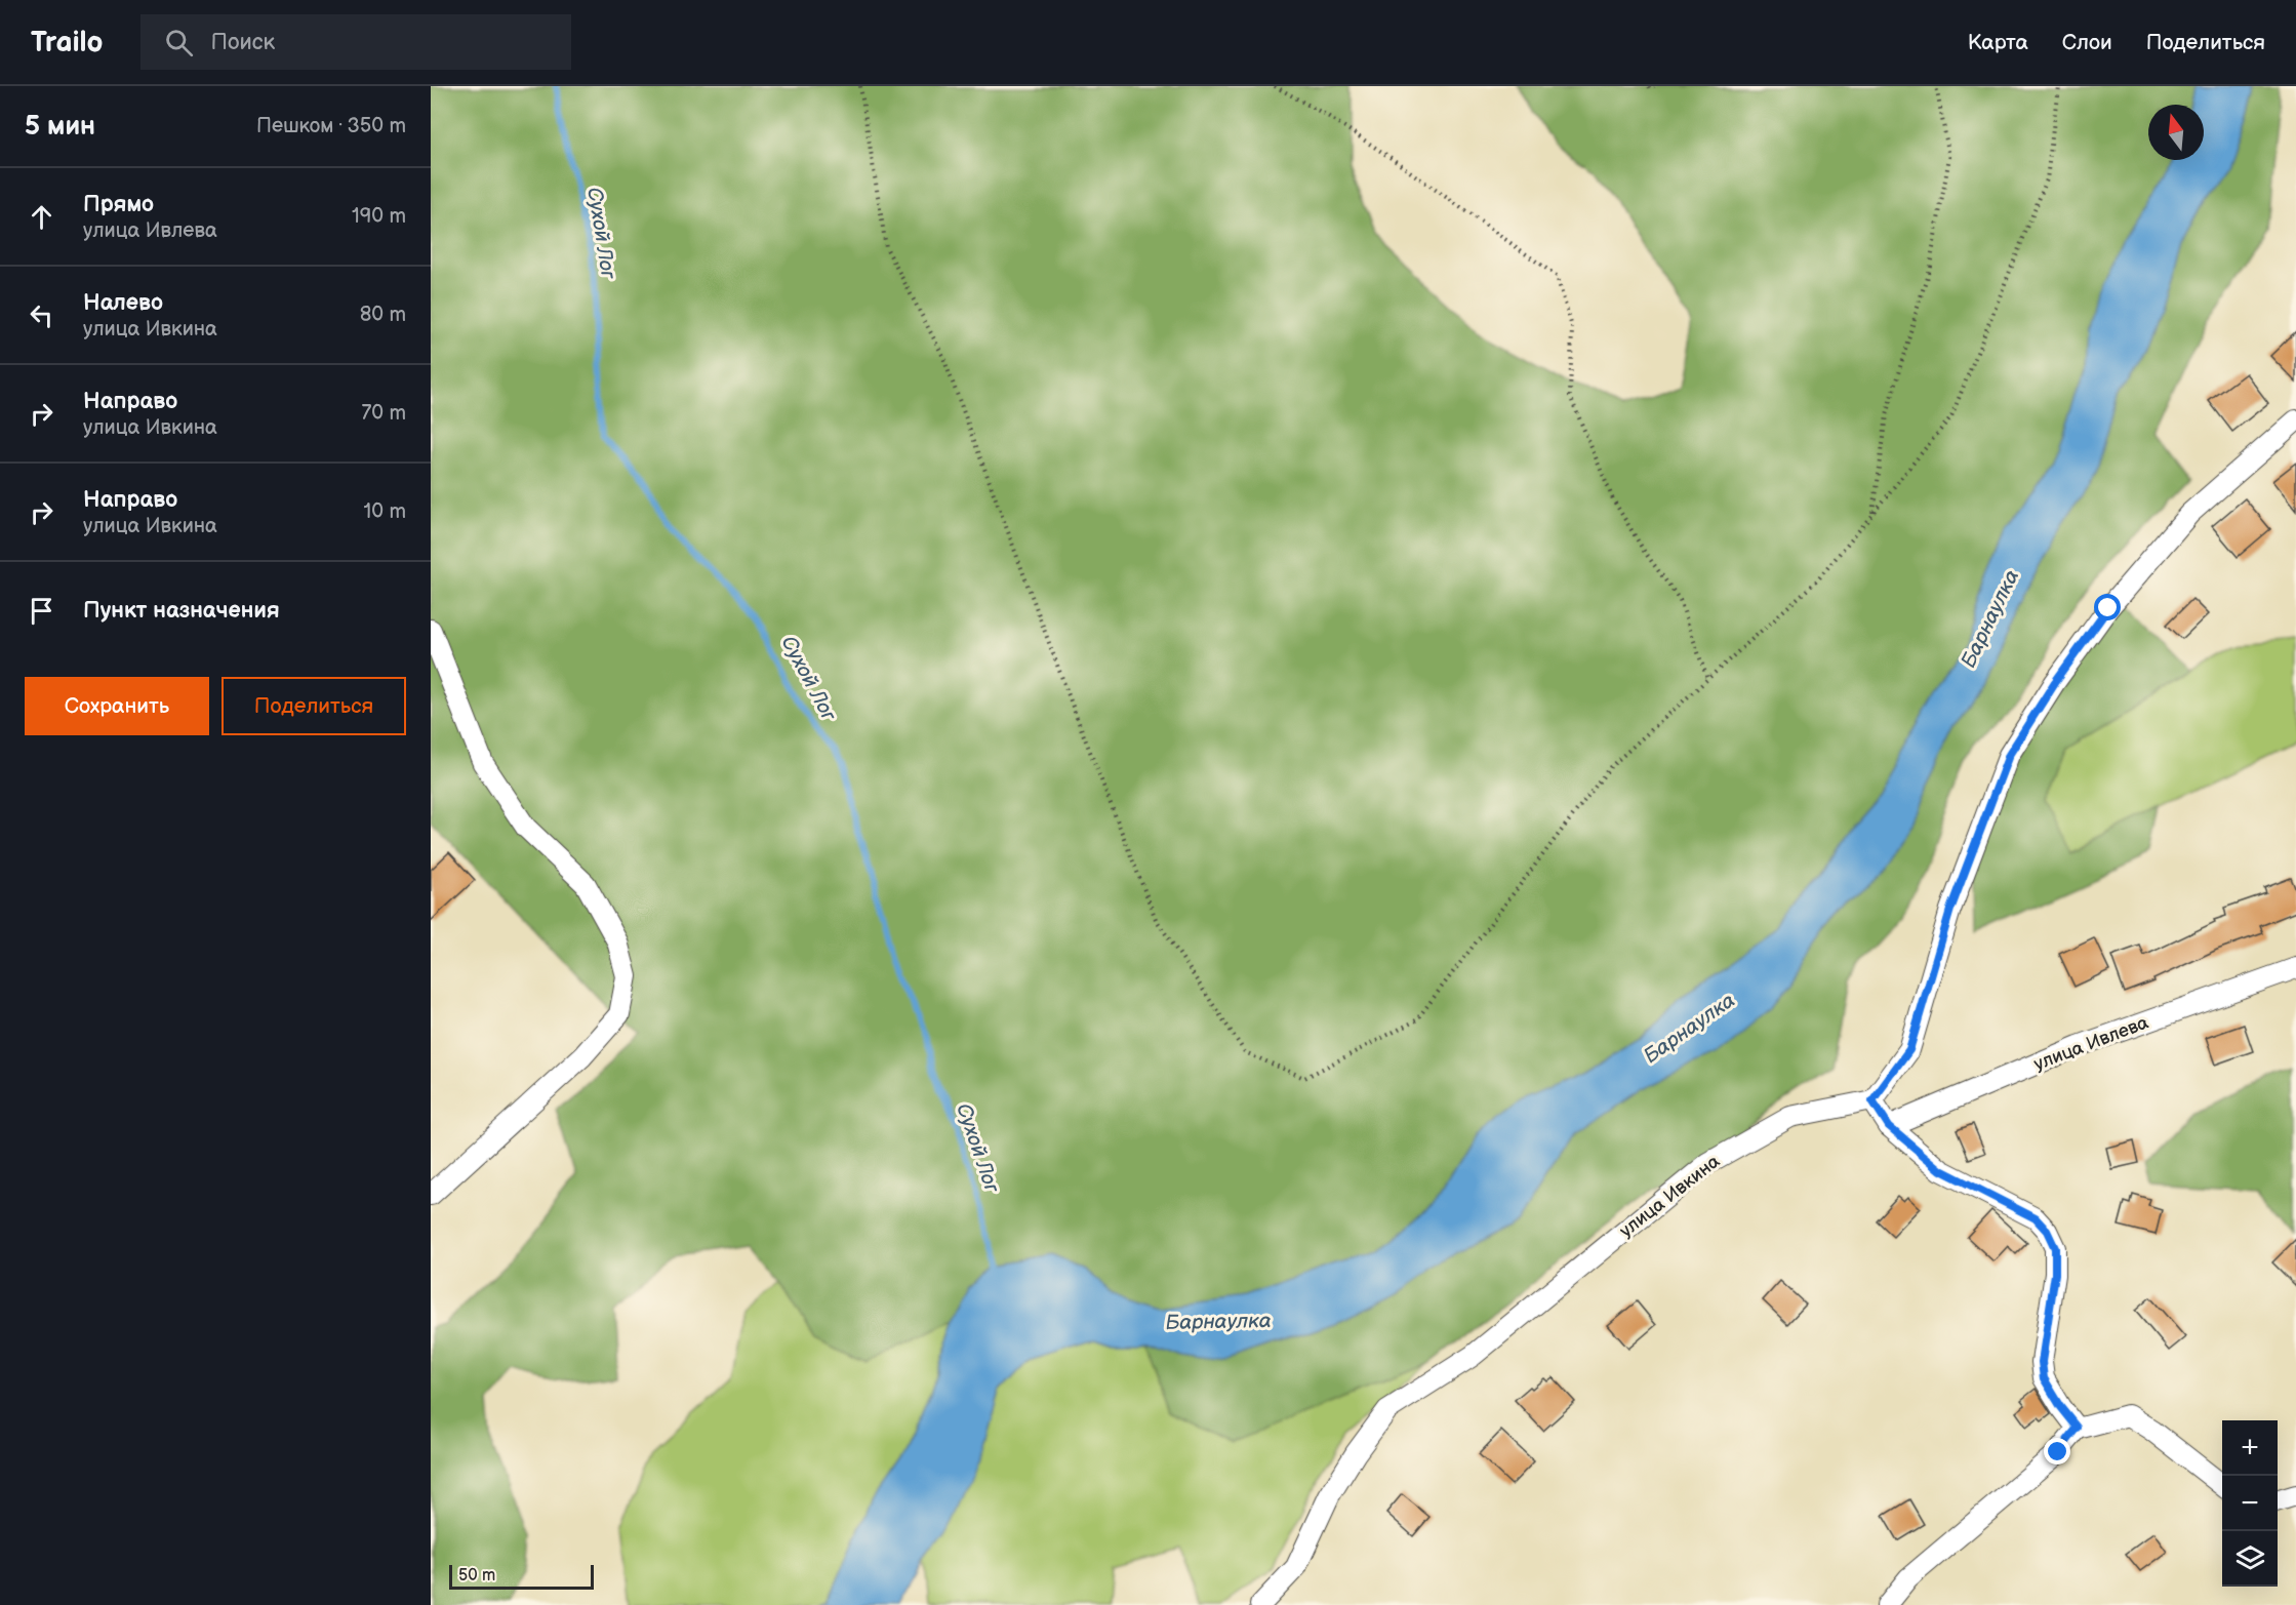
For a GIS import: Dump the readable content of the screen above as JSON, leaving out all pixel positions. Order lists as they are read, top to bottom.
{
  "streets": {
    "street": ["улица Ивлева", "улица Ивкина"]
  },
  "water": ["Сухой Лог", "Барнаулка"],
  "scale_bar": "50 m",
  "north": "top",
  "page": {
    "header": "Trailo",
    "search": "Поиск",
    "nav": ["Карта", "Слои", "Поделиться"],
    "heading": ["5 мин", "Пешком · 350 m"],
    "list": [
      ["Прямо", "улица Ивлева", "190 m"],
      ["Налево", "улица Ивкина", "80 m"],
      ["Направо", "улица Ивкина", "70 m"],
      ["Направо", "улица Ивкина", "10 m"],
      "Пункт назначения"
    ],
    "buttons": ["Сохранить", "Поделиться"],
    "map_buttons": ["+", "−"],
    "scale": "50 m"
  }
}
